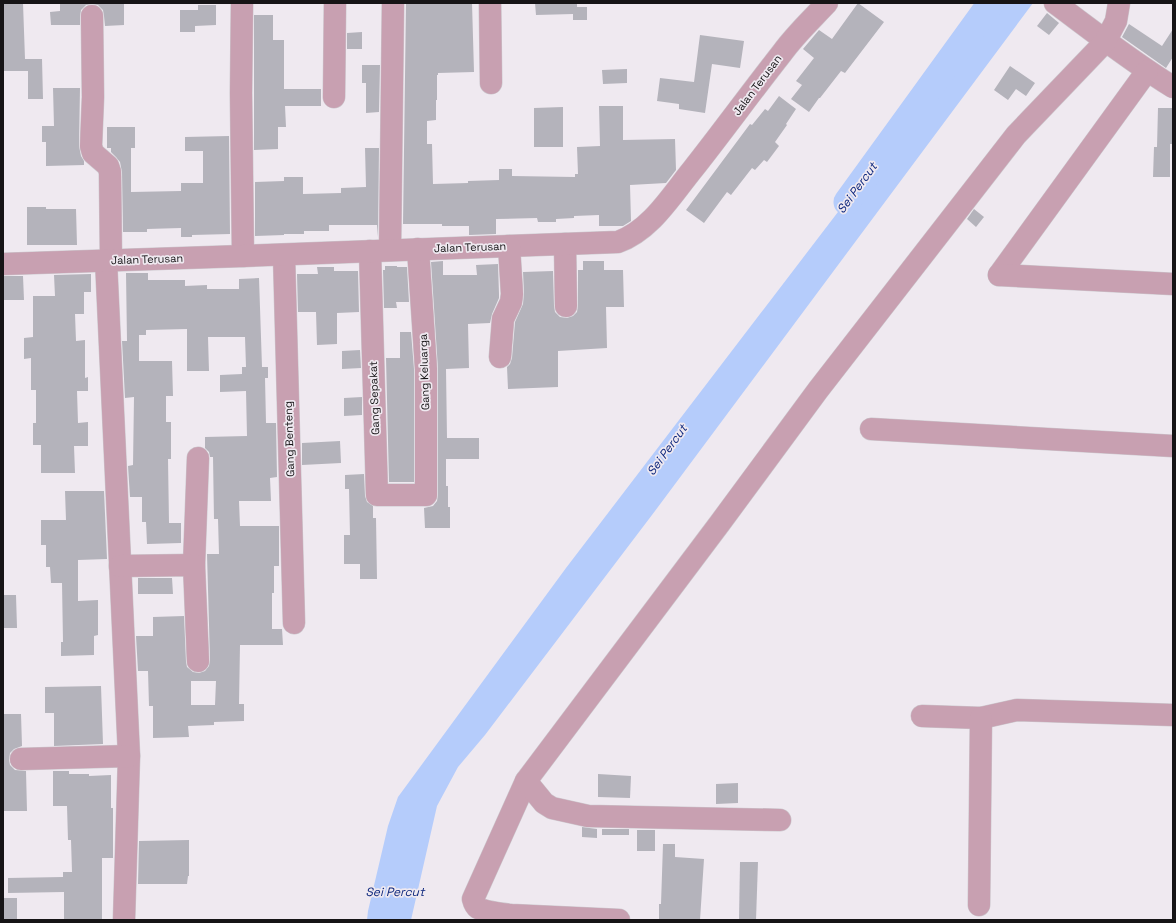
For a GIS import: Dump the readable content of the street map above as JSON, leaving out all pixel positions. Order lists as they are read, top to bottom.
{
  "streets": {
    "street": [
      "Jalan Terusan",
      "Gang Keluarga",
      "Gang Sepakat",
      "Gang Benteng"
    ]
  },
  "crossings": [
    ["Jalan Terusan", "Gang Keluarga"],
    ["Jalan Terusan", "Gang Sepakat"],
    ["Jalan Terusan", "Gang Benteng"],
    ["Gang Keluarga", "Gang Sepakat"]
  ],
  "water": ["Sei Percut"]
}
